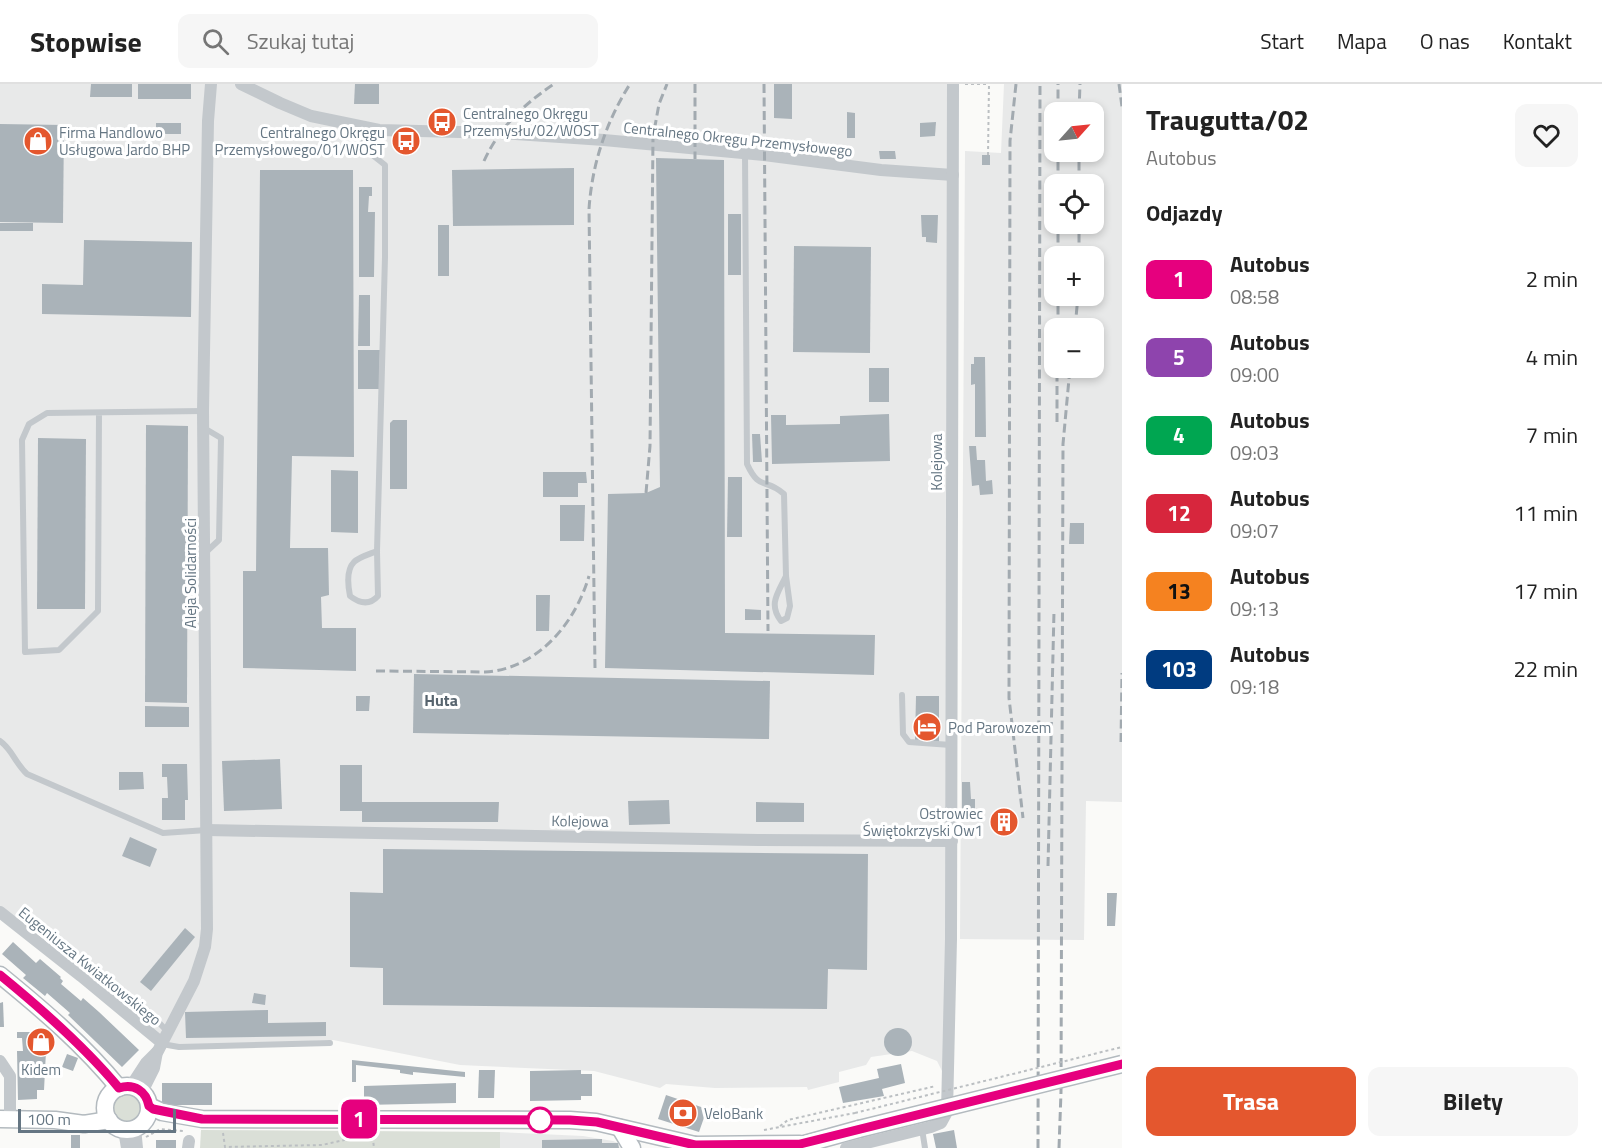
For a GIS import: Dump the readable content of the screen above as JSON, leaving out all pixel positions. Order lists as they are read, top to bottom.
{
  "streets": {
    "street": [
      "Centralnego Okręgu Przemysłowego",
      "Kolejowa",
      "Aleja Solidarności",
      "Eugeniusza Kwiatkowskiego"
    ]
  },
  "crossings": [
    ["Centralnego Okręgu Przemysłowego", "Kolejowa"],
    ["Kolejowa", "Aleja Solidarności"],
    ["Aleja Solidarności", "Eugeniusza Kwiatkowskiego"]
  ],
  "districts": ["Huta"],
  "places": {
    "bus stop": ["Centralnego Okręgu Przemysłu/02/WOST", "Centralnego Okręgu Przemysłowego/01/WOST"],
    "shop": ["Firma Handlowo Usługowa Jardo BHP", "Kidem"],
    "hotel": ["Pod Parowozem"],
    "building": ["Ostrowiec Świętokrzyski Ow1"],
    "bank": ["VeloBank"]
  },
  "lines": ["bus line 1"],
  "scale_bar": "100 m",
  "north": "top right",
  "page": {
    "header": "Stopwise",
    "search": "Szukaj tutaj",
    "nav": [
      "Start",
      "Mapa",
      "O nas",
      "Kontakt"
    ],
    "on_map": "1",
    "heading": [
      ["Traugutta/02", "Autobus"],
      "Odjazdy"
    ],
    "map_buttons": ["+", "−"],
    "list": [
      {
        "mark": "1",
        "name": "Autobus",
        "note": "08:58",
        "value": "2 min"
      },
      {
        "mark": "5",
        "name": "Autobus",
        "note": "09:00",
        "value": "4 min"
      },
      {
        "mark": "4",
        "name": "Autobus",
        "note": "09:03",
        "value": "7 min"
      },
      {
        "mark": "12",
        "name": "Autobus",
        "note": "09:07",
        "value": "11 min"
      },
      {
        "mark": "13",
        "name": "Autobus",
        "note": "09:13",
        "value": "17 min"
      },
      {
        "mark": "103",
        "name": "Autobus",
        "note": "09:18",
        "value": "22 min"
      }
    ],
    "buttons": ["Trasa", "Bilety"],
    "scale": "100 m"
  }
}
